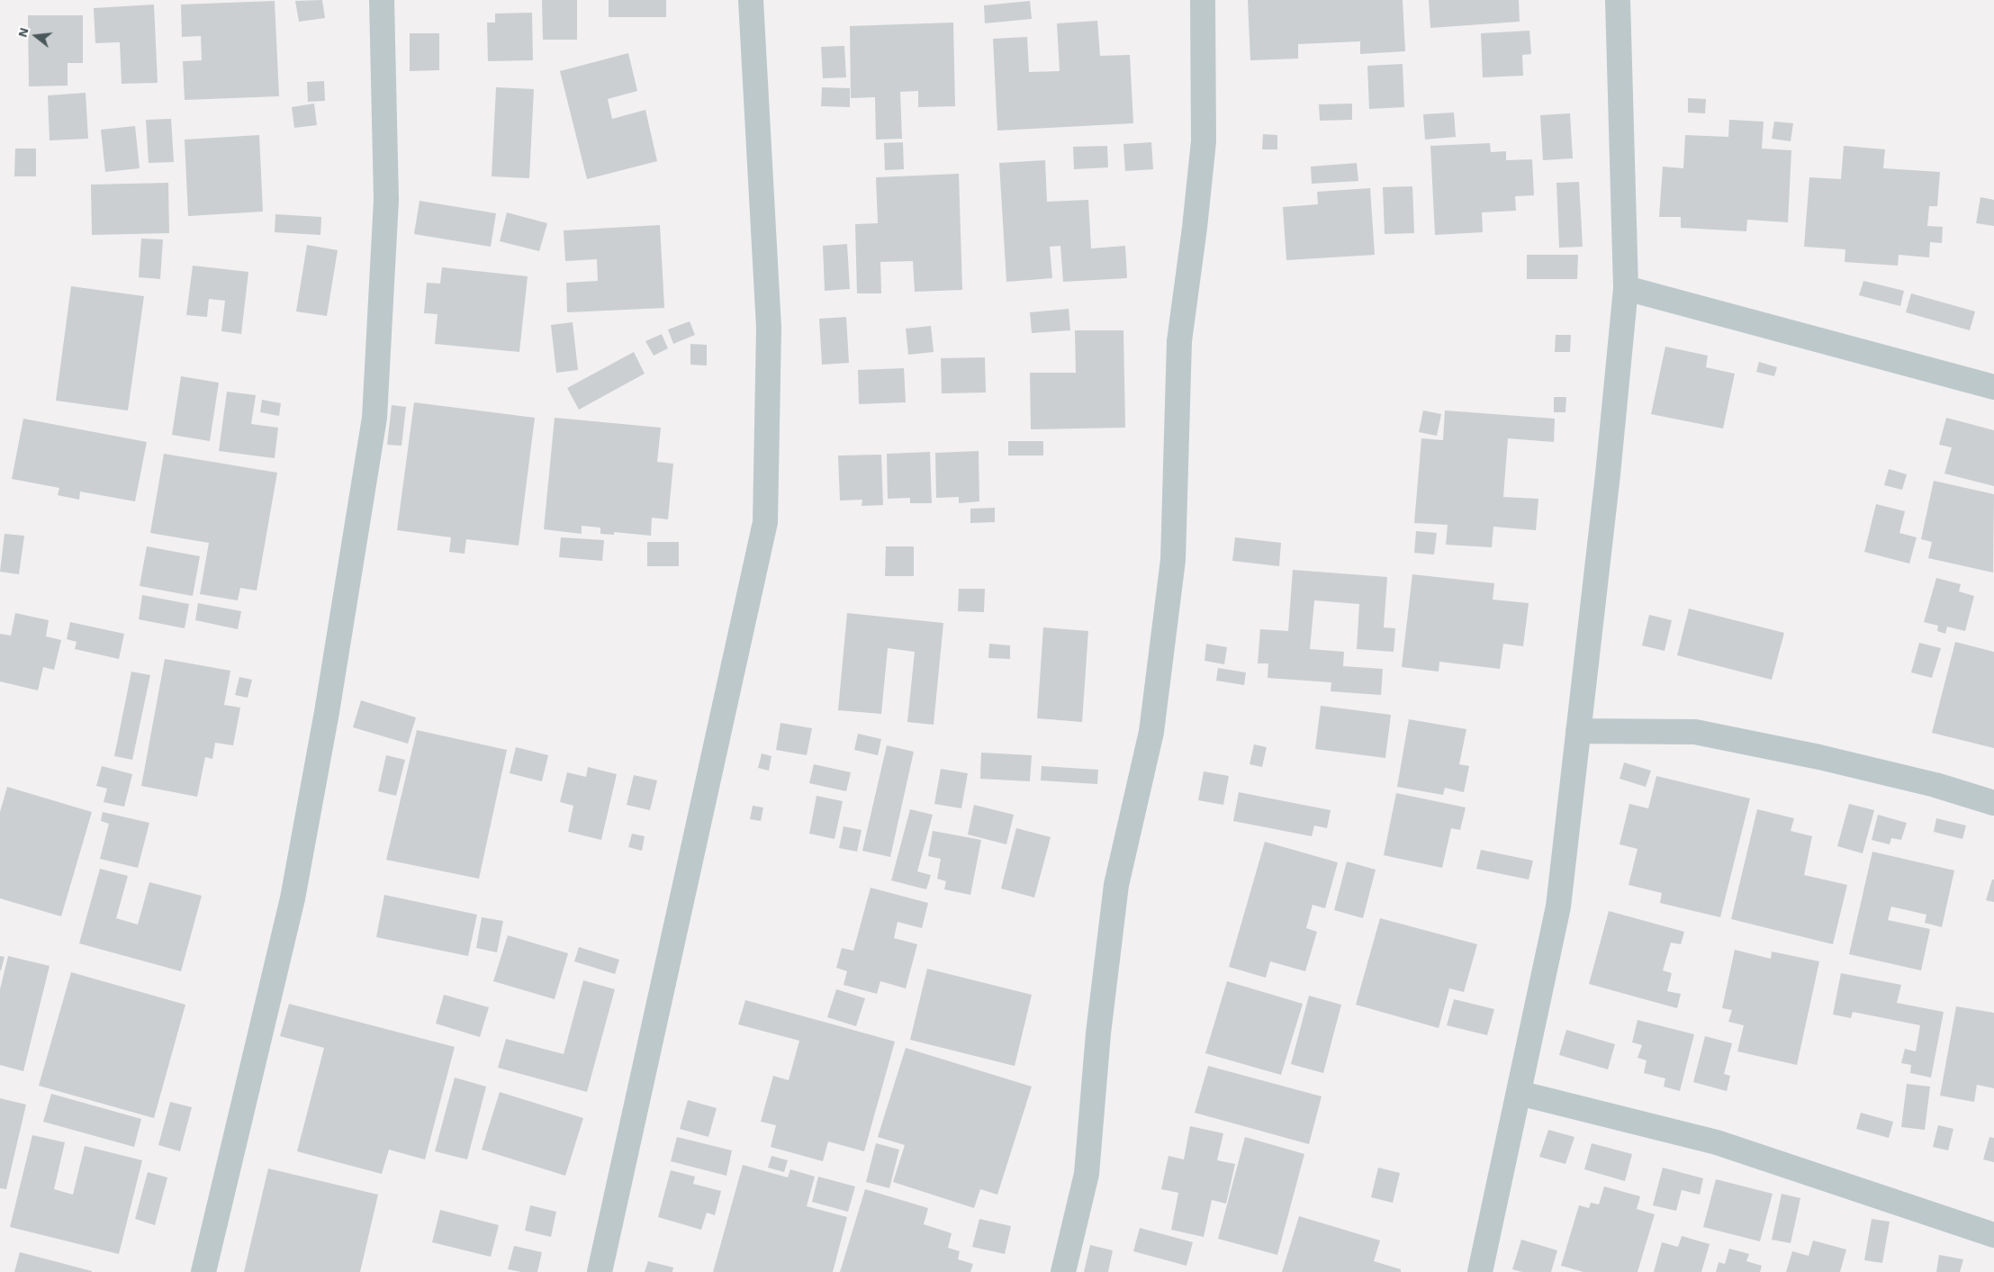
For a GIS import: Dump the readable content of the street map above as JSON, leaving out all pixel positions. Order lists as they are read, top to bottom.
{
  "north": "left"
}
